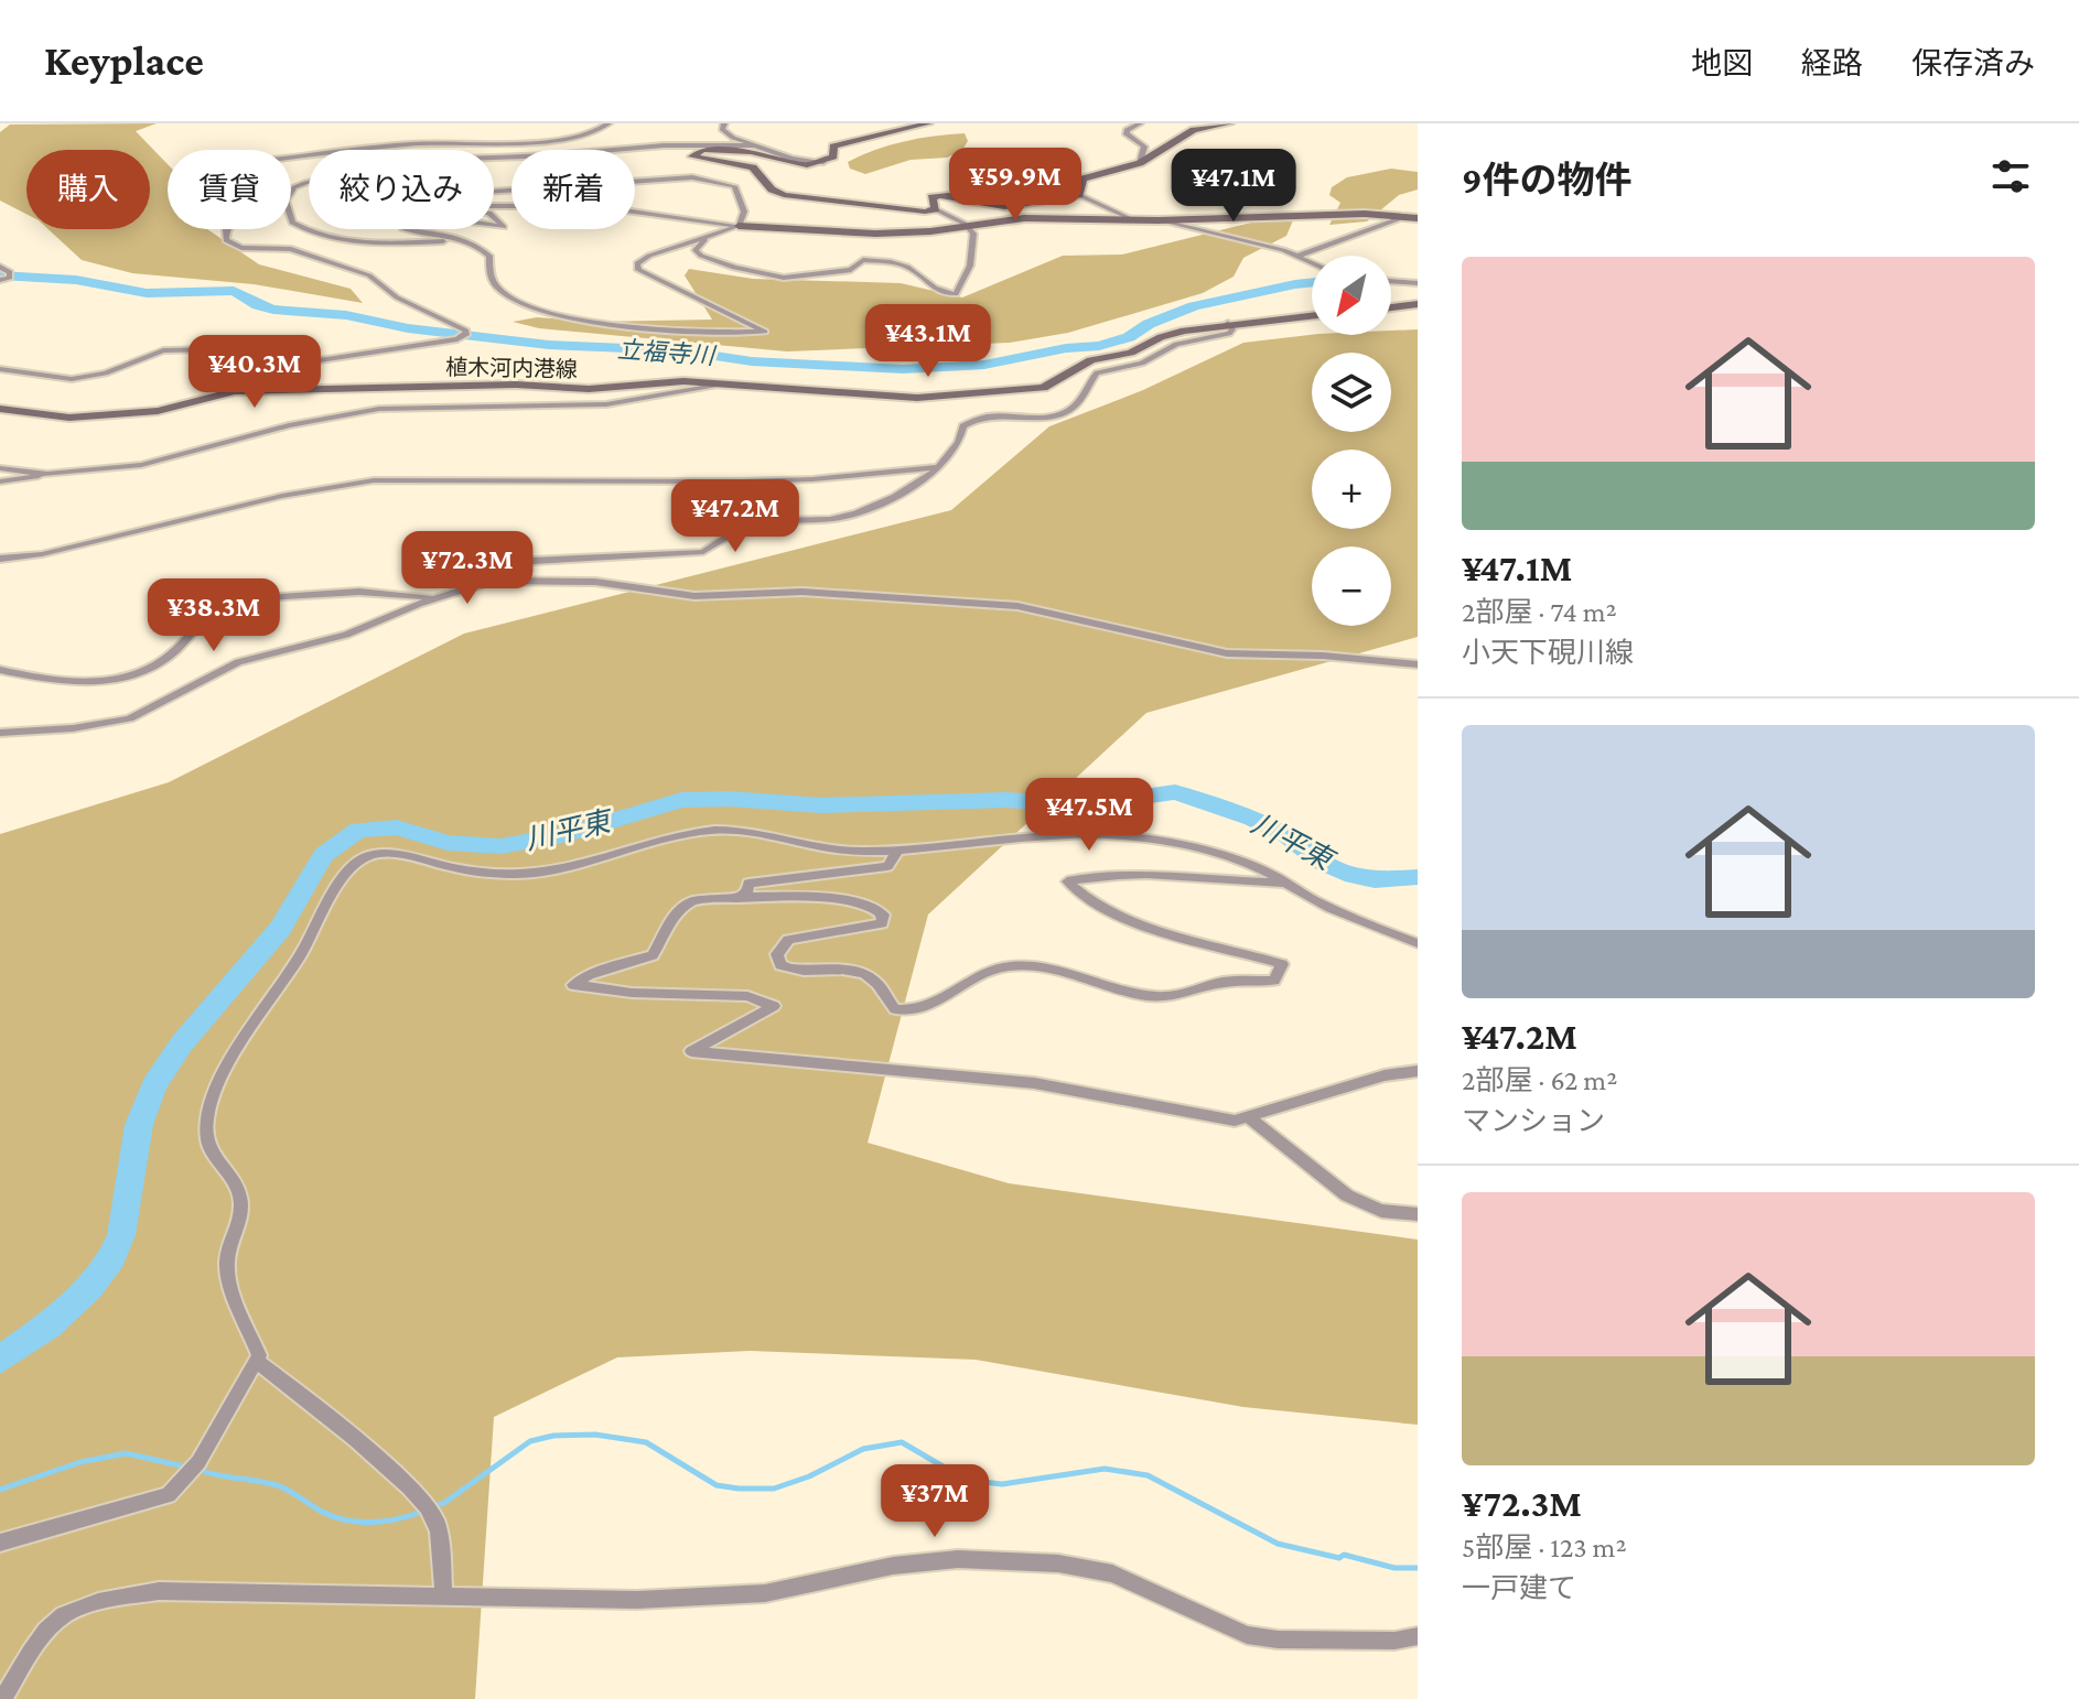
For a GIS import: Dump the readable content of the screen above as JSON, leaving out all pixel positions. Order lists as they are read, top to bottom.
{
  "streets": {
    "main road": ["植木河内港線"]
  },
  "water": ["立福寺川", "川平東"],
  "north": "bottom left",
  "page": {
    "header": "Keyplace",
    "nav": ["地図", "経路", "保存済み"],
    "heading": "9件の物件",
    "price": [
      "¥59.9M",
      "¥47.1M",
      "¥43.1M",
      "¥40.3M",
      "¥47.2M",
      "¥72.3M",
      "¥38.3M",
      "¥47.5M",
      "¥37M"
    ],
    "chip": [
      "購入",
      "賃貸",
      "絞り込み",
      "新着"
    ],
    "list": [
      {
        "name": "¥47.1M",
        "note": "2部屋 · 74 m² · 小天下硯川線"
      },
      {
        "name": "¥47.2M",
        "note": "2部屋 · 62 m² · マンション"
      },
      {
        "name": "¥72.3M",
        "note": "5部屋 · 123 m² · 一戸建て"
      }
    ],
    "map_buttons": ["+", "−"]
  }
}
